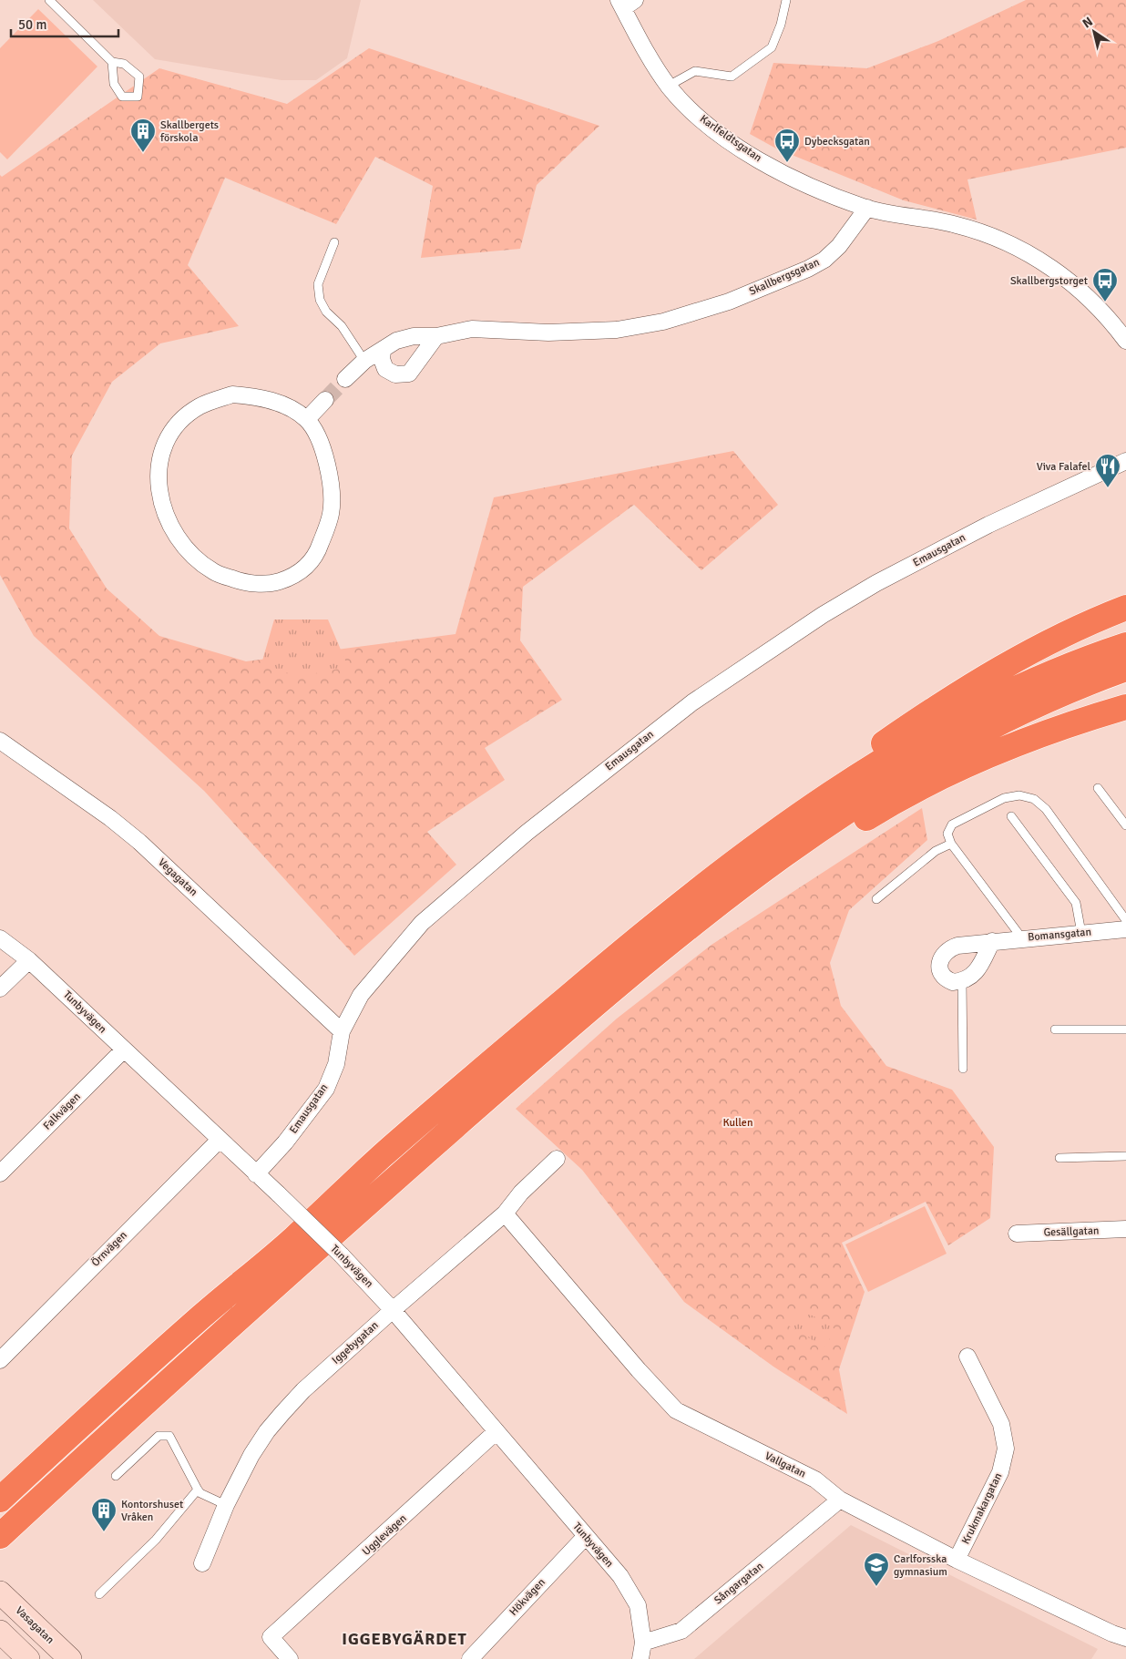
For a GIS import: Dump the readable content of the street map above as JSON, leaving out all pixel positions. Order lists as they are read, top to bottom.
{
  "streets": {
    "street": [
      "Karlfeldtsgatan",
      "Skallbergsgatan",
      "Emausgatan",
      "Vegagatan",
      "Bomansgatan",
      "Tunbyvägen",
      "Falkvägen",
      "Gesällgatan",
      "Örnvägen",
      "Iggebygatan",
      "Vallgatan",
      "Krukmakargatan",
      "Ugglevägen",
      "Sångargatan",
      "Hökvägen",
      "Vasagatan"
    ]
  },
  "crossings": [
    ["Karlfeldtsgatan", "Skallbergsgatan"],
    ["Emausgatan", "Vegagatan"],
    ["Emausgatan", "Tunbyvägen"],
    ["Tunbyvägen", "Falkvägen"],
    ["Tunbyvägen", "Örnvägen"],
    ["Tunbyvägen", "Iggebygatan"],
    ["Tunbyvägen", "Ugglevägen"],
    ["Tunbyvägen", "Sångargatan"],
    ["Tunbyvägen", "Hökvägen"],
    ["Iggebygatan", "Vallgatan"],
    ["Vallgatan", "Krukmakargatan"],
    ["Vallgatan", "Sångargatan"]
  ],
  "districts": ["IGGEBYGÄRDET"],
  "parks": ["Kullen"],
  "places": {
    "building": ["Skallbergets förskola", "Kontorshuset Vråken"],
    "bus stop": ["Dybecksgatan", "Skallbergstorget"],
    "restaurant": ["Viva Falafel"],
    "school or university": ["Carlforsska gymnasium"]
  },
  "scale_bar": "50 m",
  "north": "top left"
}
